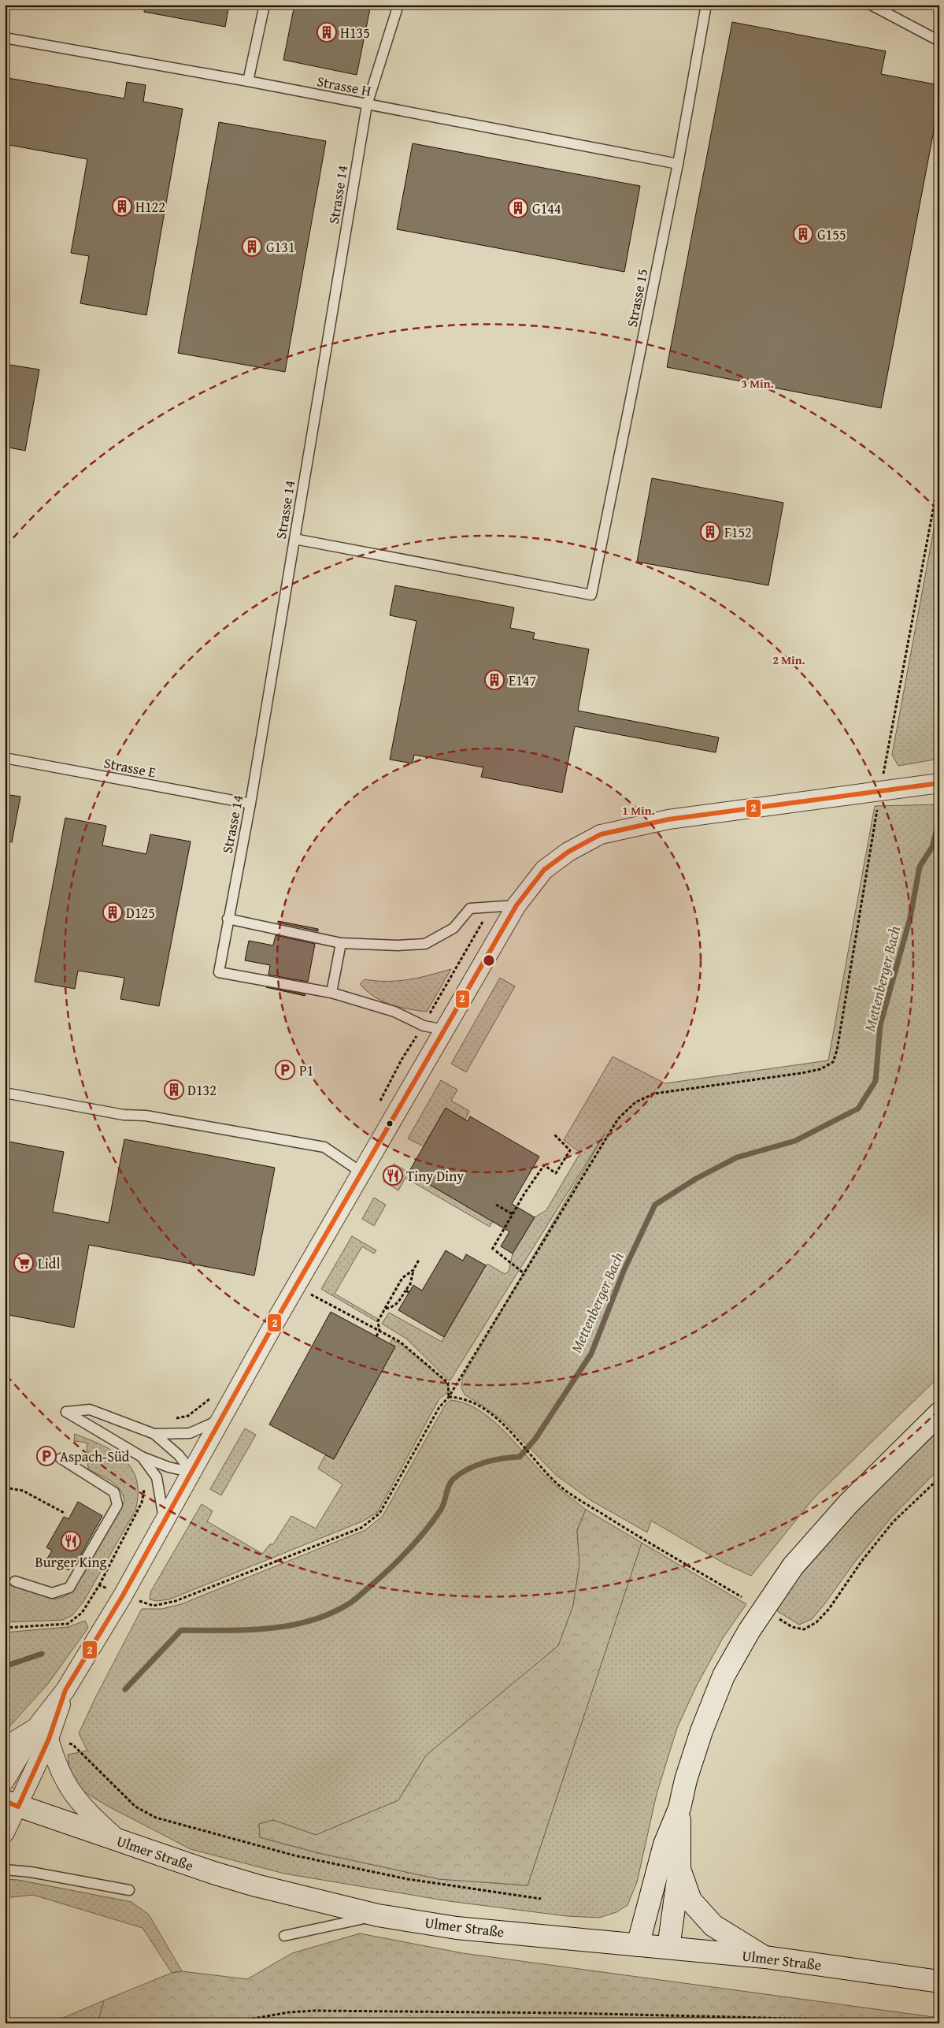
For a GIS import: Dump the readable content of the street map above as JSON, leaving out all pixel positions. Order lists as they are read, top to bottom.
{
  "streets": {
    "main road": ["Ulmer Straße"],
    "lane": [
      "Strasse H",
      "Strasse 14",
      "Strasse 15",
      "Strasse E"
    ]
  },
  "crossings": [
    ["Strasse H", "Strasse 14"],
    ["Strasse H", "Strasse 15"],
    ["Strasse 14", "Strasse 15"],
    ["Strasse 14", "Strasse E"]
  ],
  "water": ["Mettenberger Bach"],
  "places": {
    "building": [
      "H135",
      "H122",
      "G144",
      "G155",
      "G131",
      "F152",
      "E147",
      "D125",
      "D132"
    ],
    "parking": ["P1", "Aspach-Süd"],
    "restaurant": ["Tiny Diny", "Burger King"],
    "supermarket": ["Lidl"]
  },
  "lines": ["transit line 2"],
  "rings": ["3 Min.", "2 Min.", "1 Min."]
}
